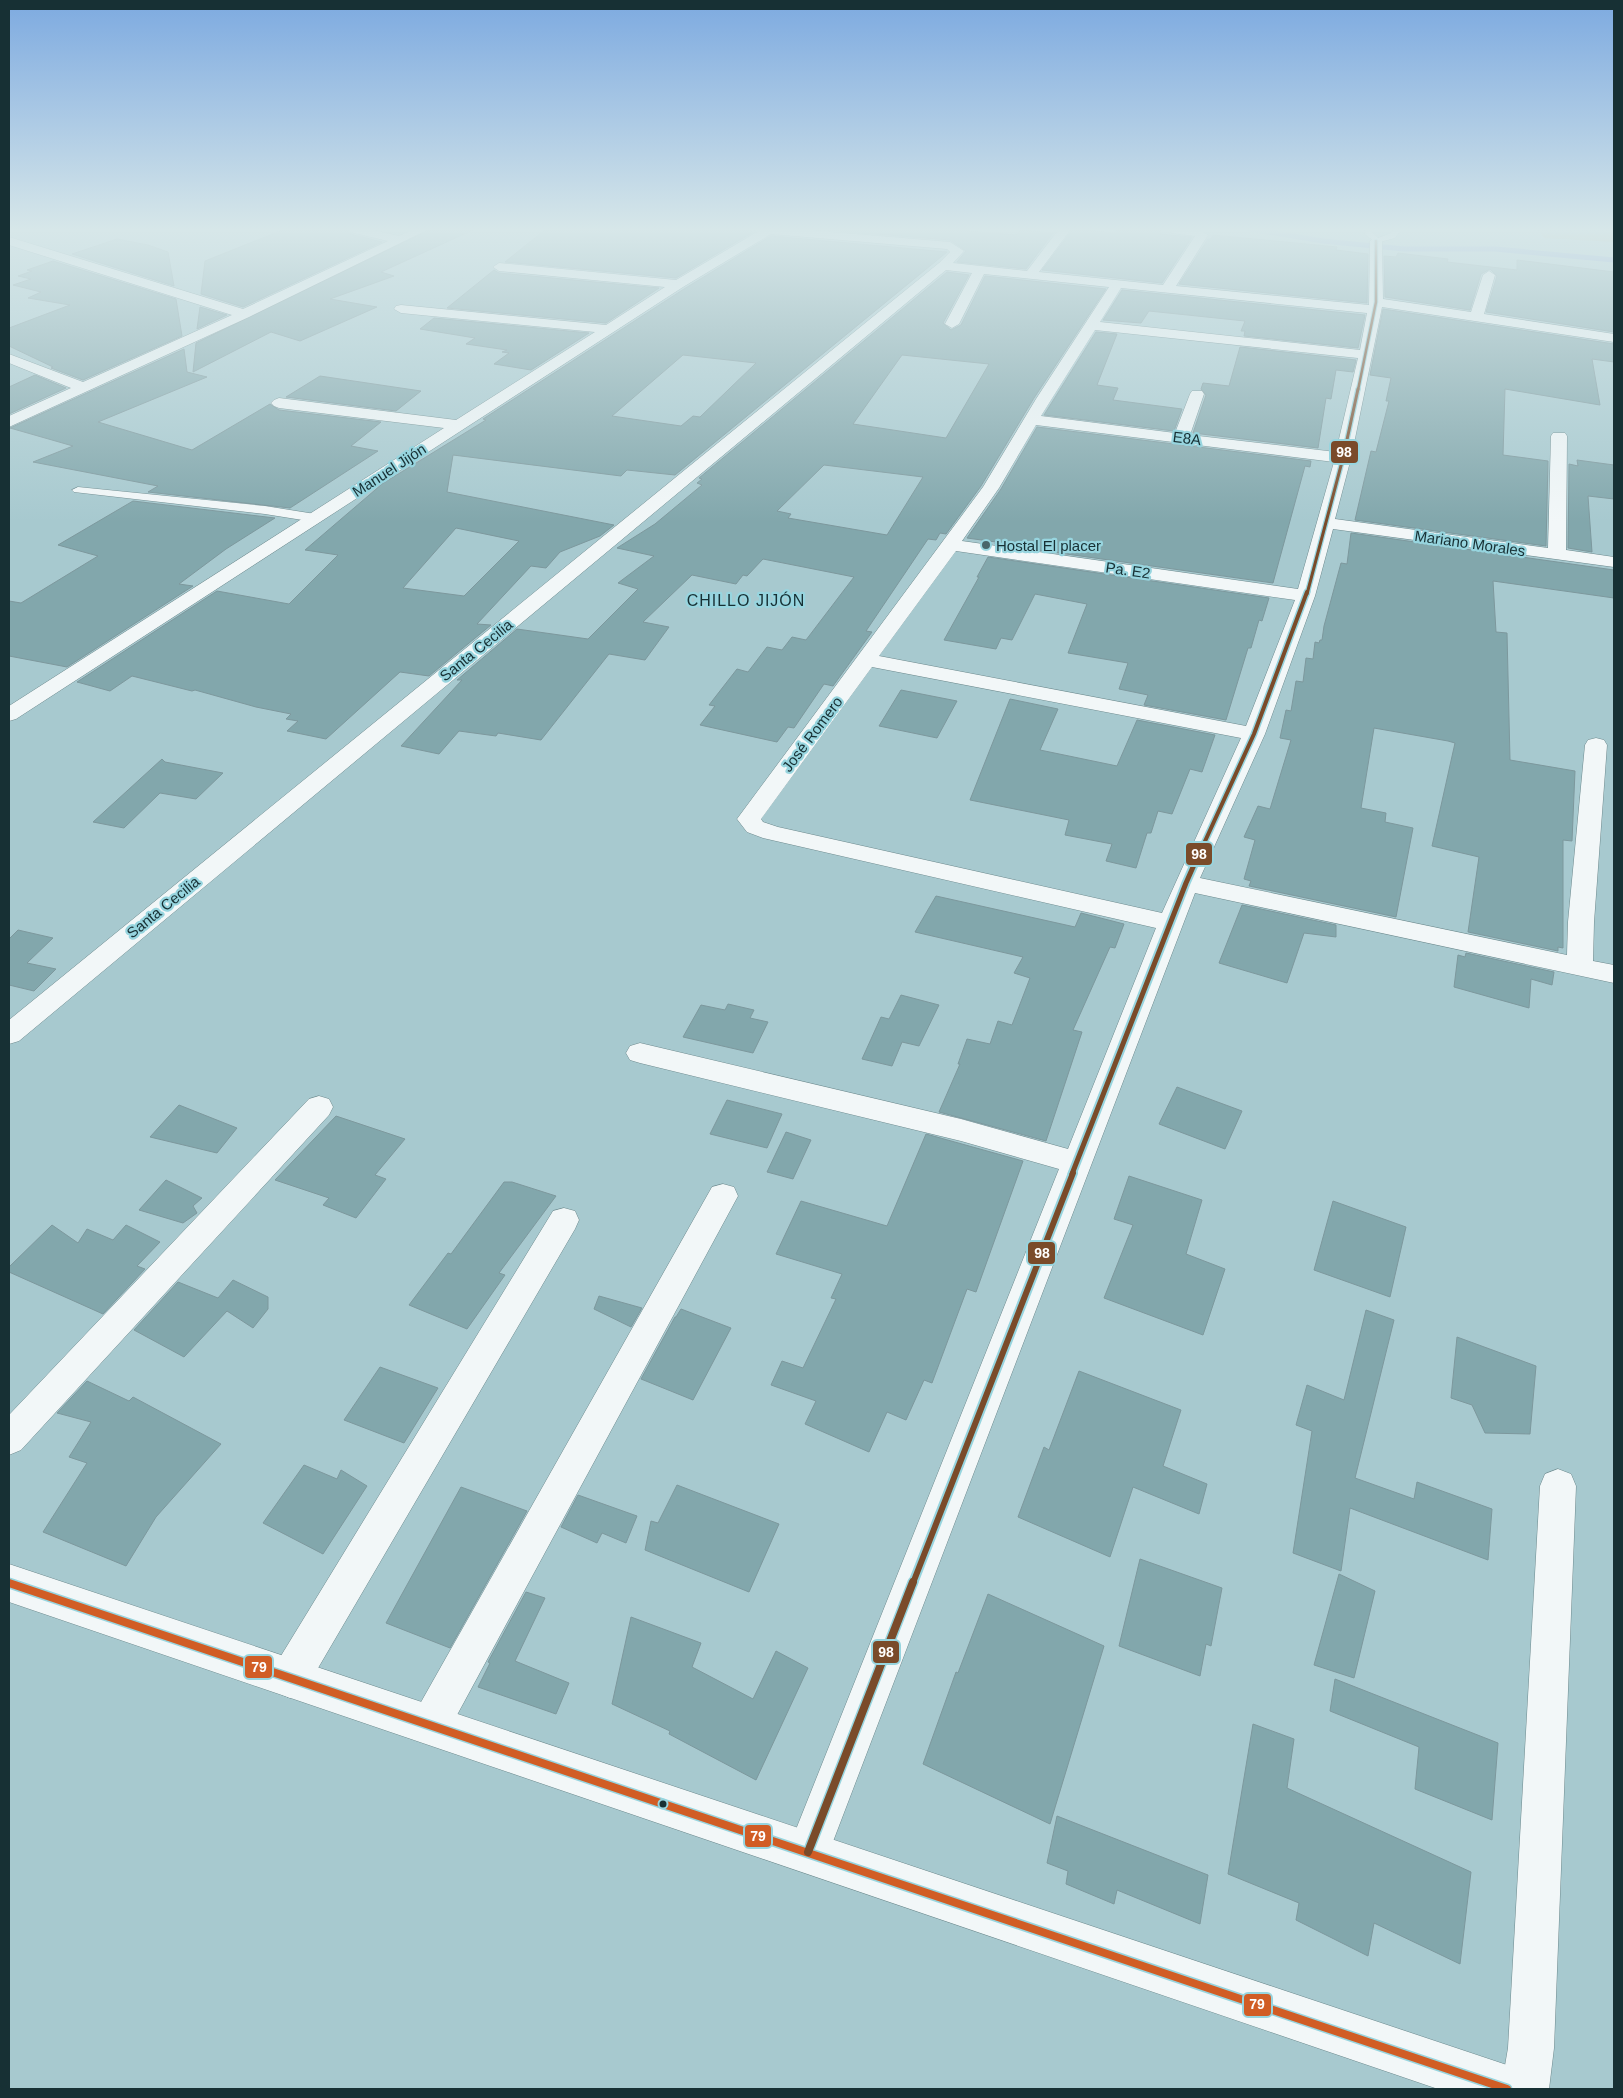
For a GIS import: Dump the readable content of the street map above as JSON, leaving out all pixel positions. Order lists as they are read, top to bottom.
{
  "streets": {
    "street": [
      "E8A",
      "Manuel Jijón",
      "Mariano Morales",
      "Pa. E2",
      "Santa Cecilia",
      "José Romero"
    ]
  },
  "crossings": [
    ["E8A", "José Romero"],
    ["Pa. E2", "José Romero"]
  ],
  "districts": ["CHILLO JIJÓN"],
  "places": ["Hostal El placer"],
  "lines": ["transit line 98", "transit line 79"]
}
